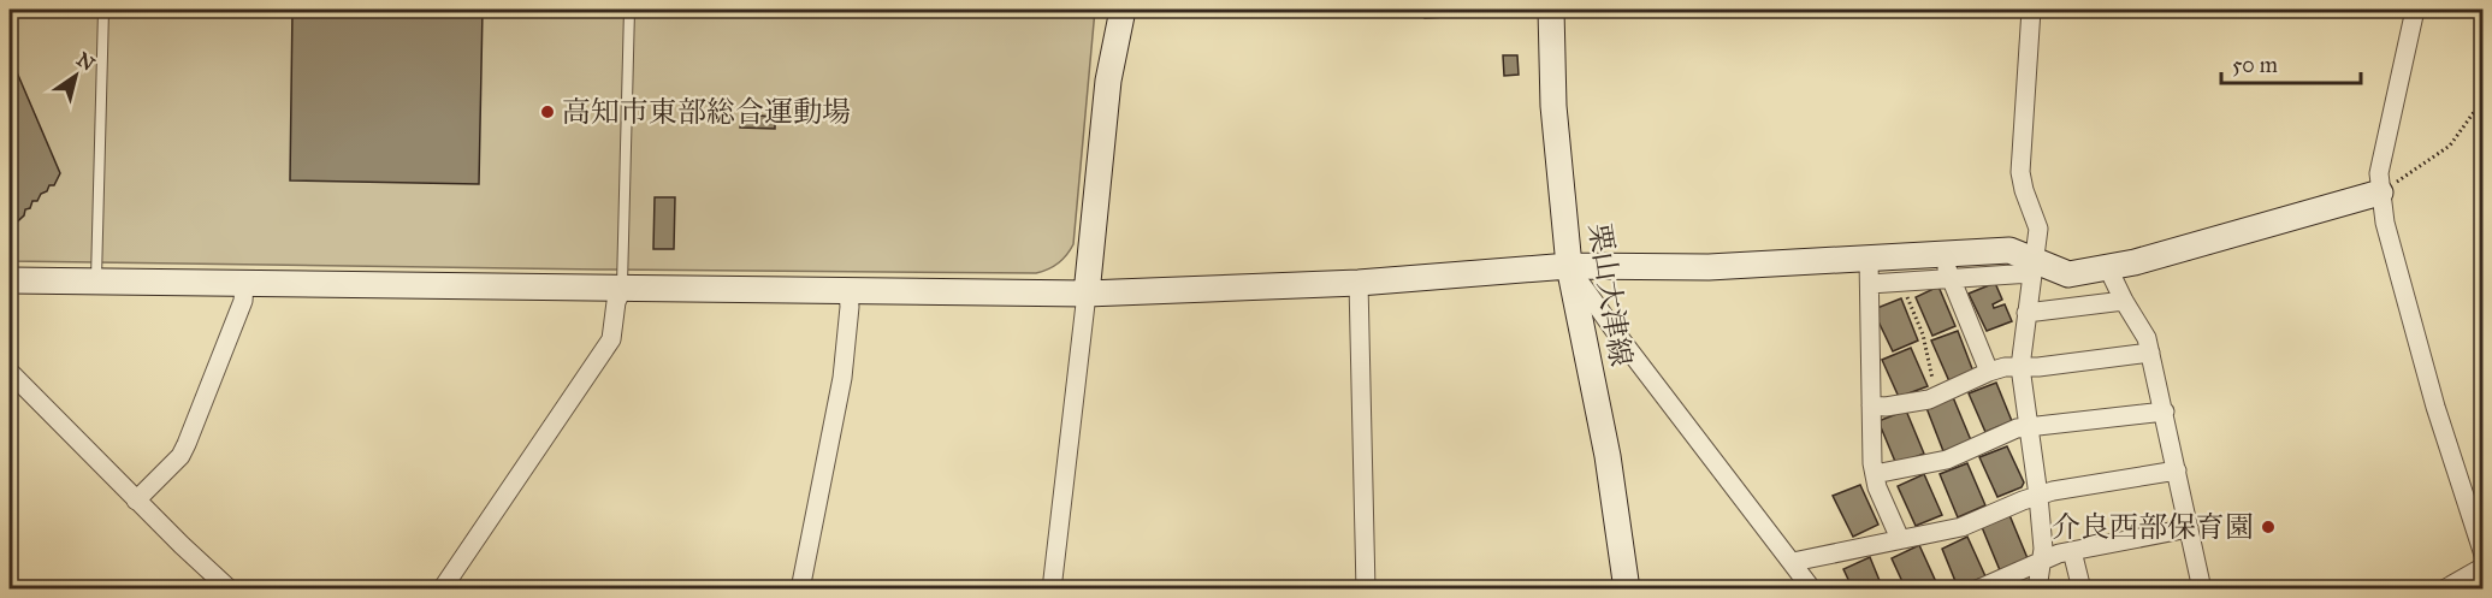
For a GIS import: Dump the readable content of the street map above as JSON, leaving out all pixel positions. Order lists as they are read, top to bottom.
{
  "streets": {
    "street": ["栗山大津線"]
  },
  "places": ["高知市東部総合運動場", "介良西部保育園"],
  "scale_bar": "50 m",
  "north": "top right"
}
